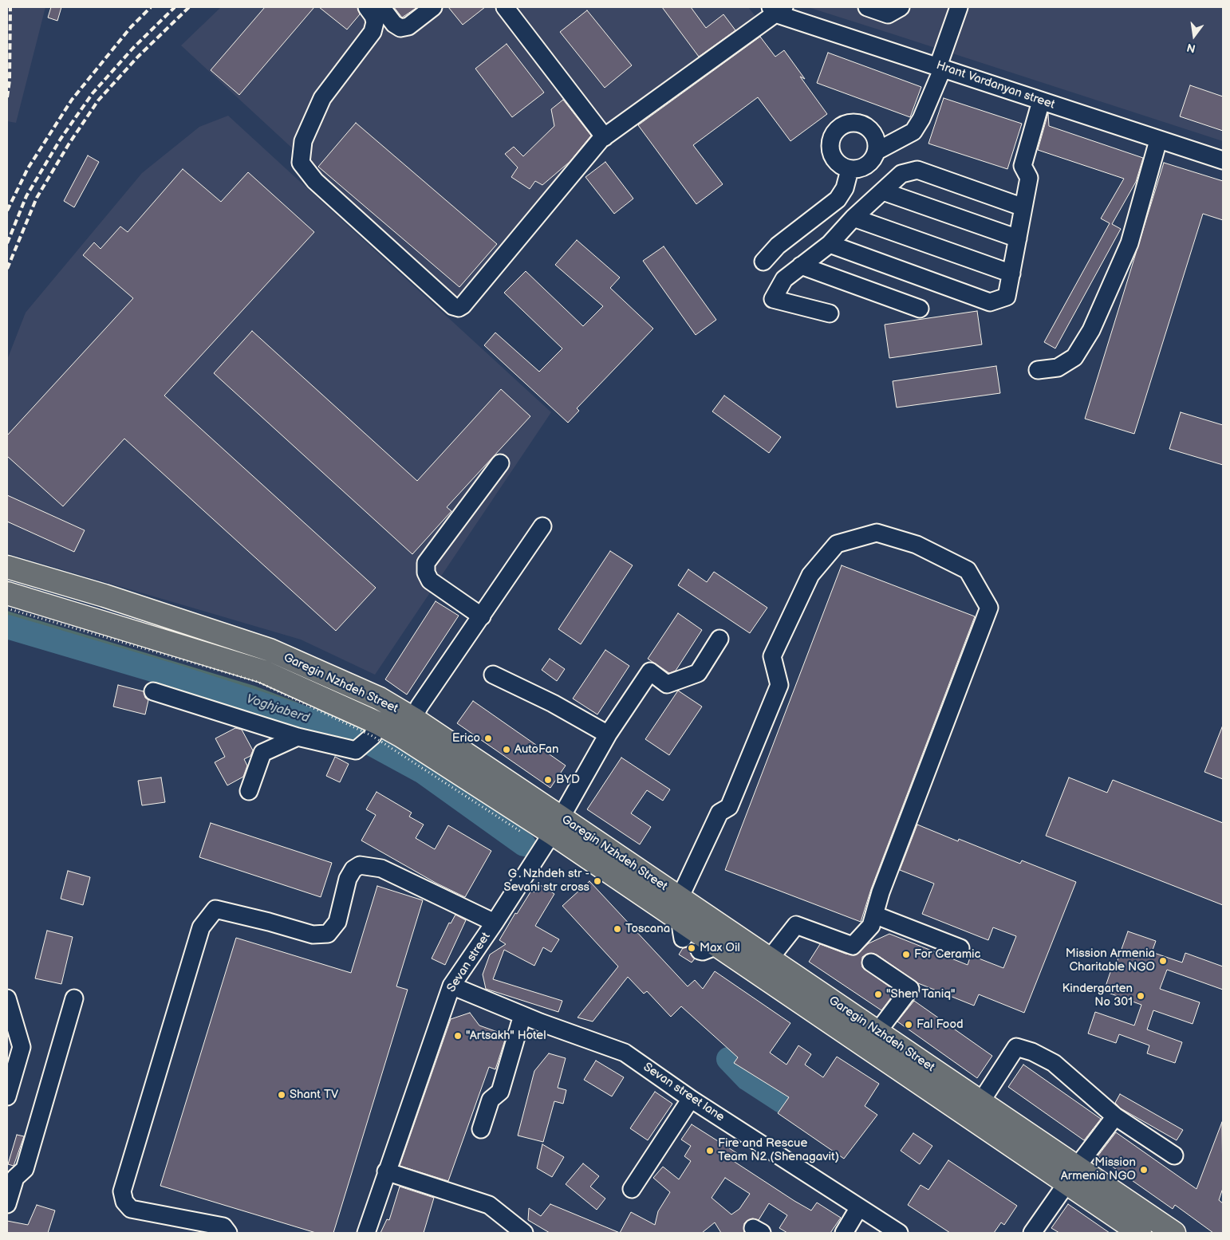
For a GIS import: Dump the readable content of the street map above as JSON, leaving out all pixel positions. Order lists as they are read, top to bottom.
{
  "streets": {
    "main road": ["Garegin Nzhdeh Street"],
    "street": ["Hrant Vardanyan street", "Sevan street", "Sevan street lane"]
  },
  "crossings": [
    ["Garegin Nzhdeh Street", "Sevan street"],
    ["Sevan street", "Sevan street lane"]
  ],
  "water": ["Voghjaberd"],
  "places": [
    "Erico",
    "AutoFan",
    "BYD",
    "G․Nzhdeh str - Sevani str cross",
    "Tosсana",
    "Max Oil",
    "For Ceramic",
    "Mission Armenia Charitable NGO",
    "\"Shen Taniq\"",
    "Kindergarten No 301",
    "Fal Food",
    "\"Artsakh\" Hotel",
    "Shant TV",
    "Fire and Rescue Team N2 (Shenagavit)",
    "Mission Armenia NGO"
  ],
  "north": "bottom"
}
